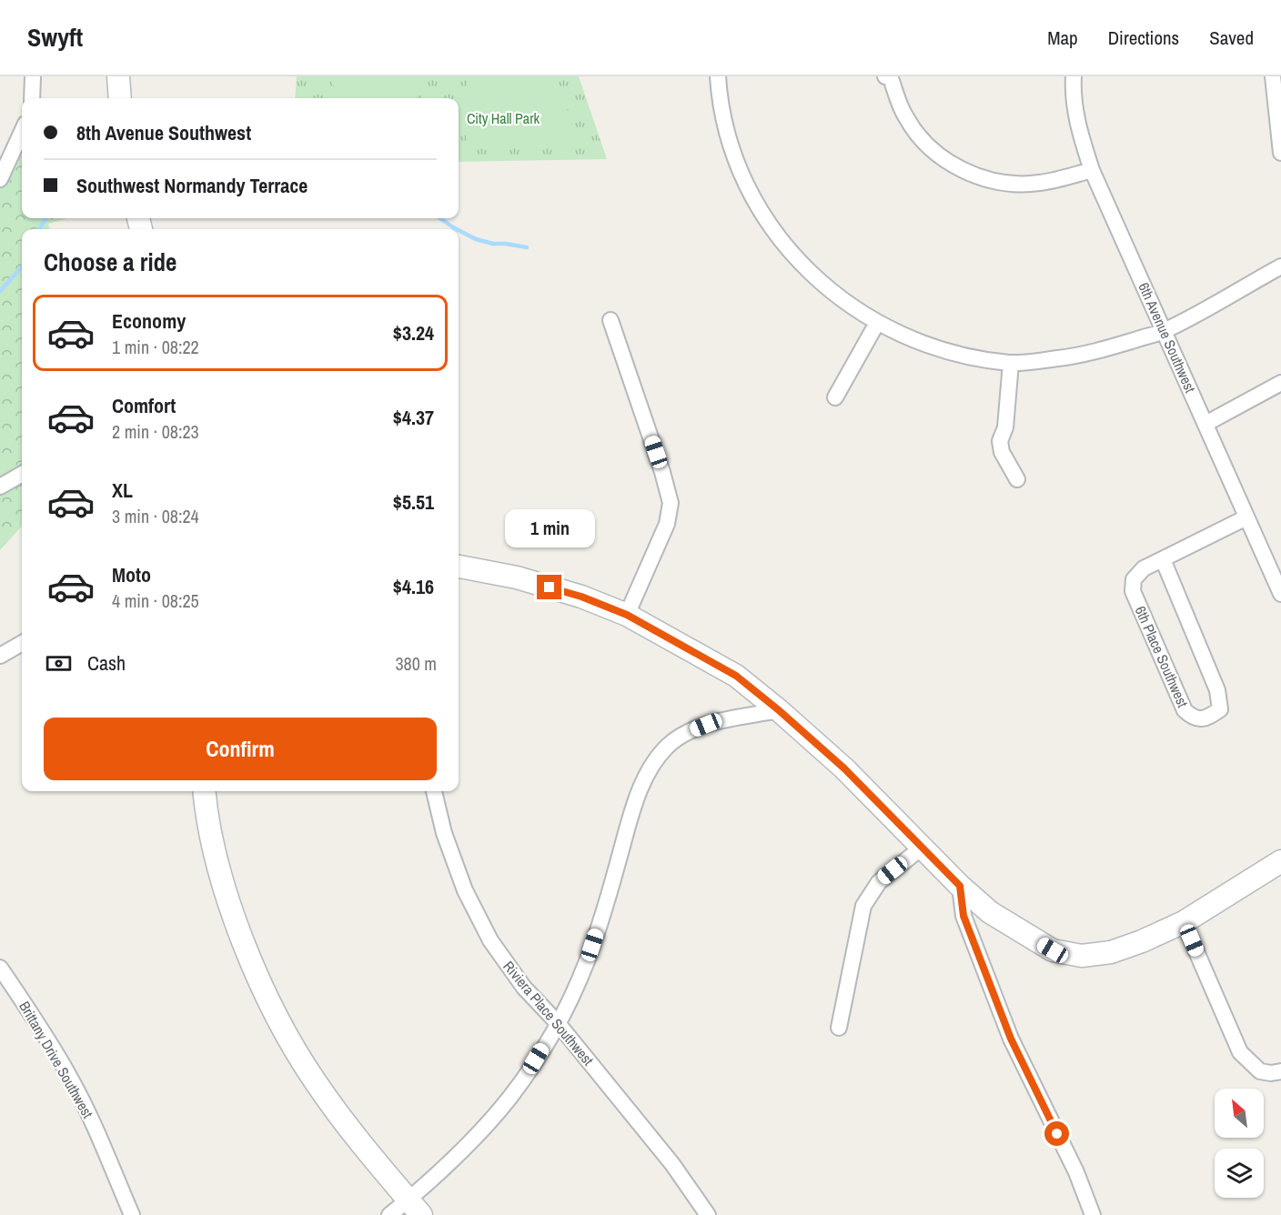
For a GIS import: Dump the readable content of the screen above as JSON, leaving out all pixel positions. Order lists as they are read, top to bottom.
{
  "streets": {
    "street": [
      "6th Avenue Southwest",
      "6th Place Southwest",
      "Riviera Place Southwest",
      "Brittany Drive Southwest"
    ]
  },
  "parks": ["City Hall Park"],
  "north": "top left",
  "page": {
    "header": "Swyft",
    "nav": ["Map", "Directions", "Saved"],
    "banner": ["8th Avenue Southwest", "Southwest Normandy Terrace"],
    "heading": "Choose a ride",
    "list": [
      {
        "name": "Economy",
        "note": "1 min · 08:22",
        "value": "$3.24"
      },
      {
        "name": "Comfort",
        "note": "2 min · 08:23",
        "value": "$4.37"
      },
      {
        "name": "XL",
        "note": "3 min · 08:24",
        "value": "$5.51"
      },
      {
        "name": "Moto",
        "note": "4 min · 08:25",
        "value": "$4.16"
      }
    ],
    "bubble": "1 min",
    "pay": ["Cash", "380 m"],
    "buttons": "Confirm"
  }
}
